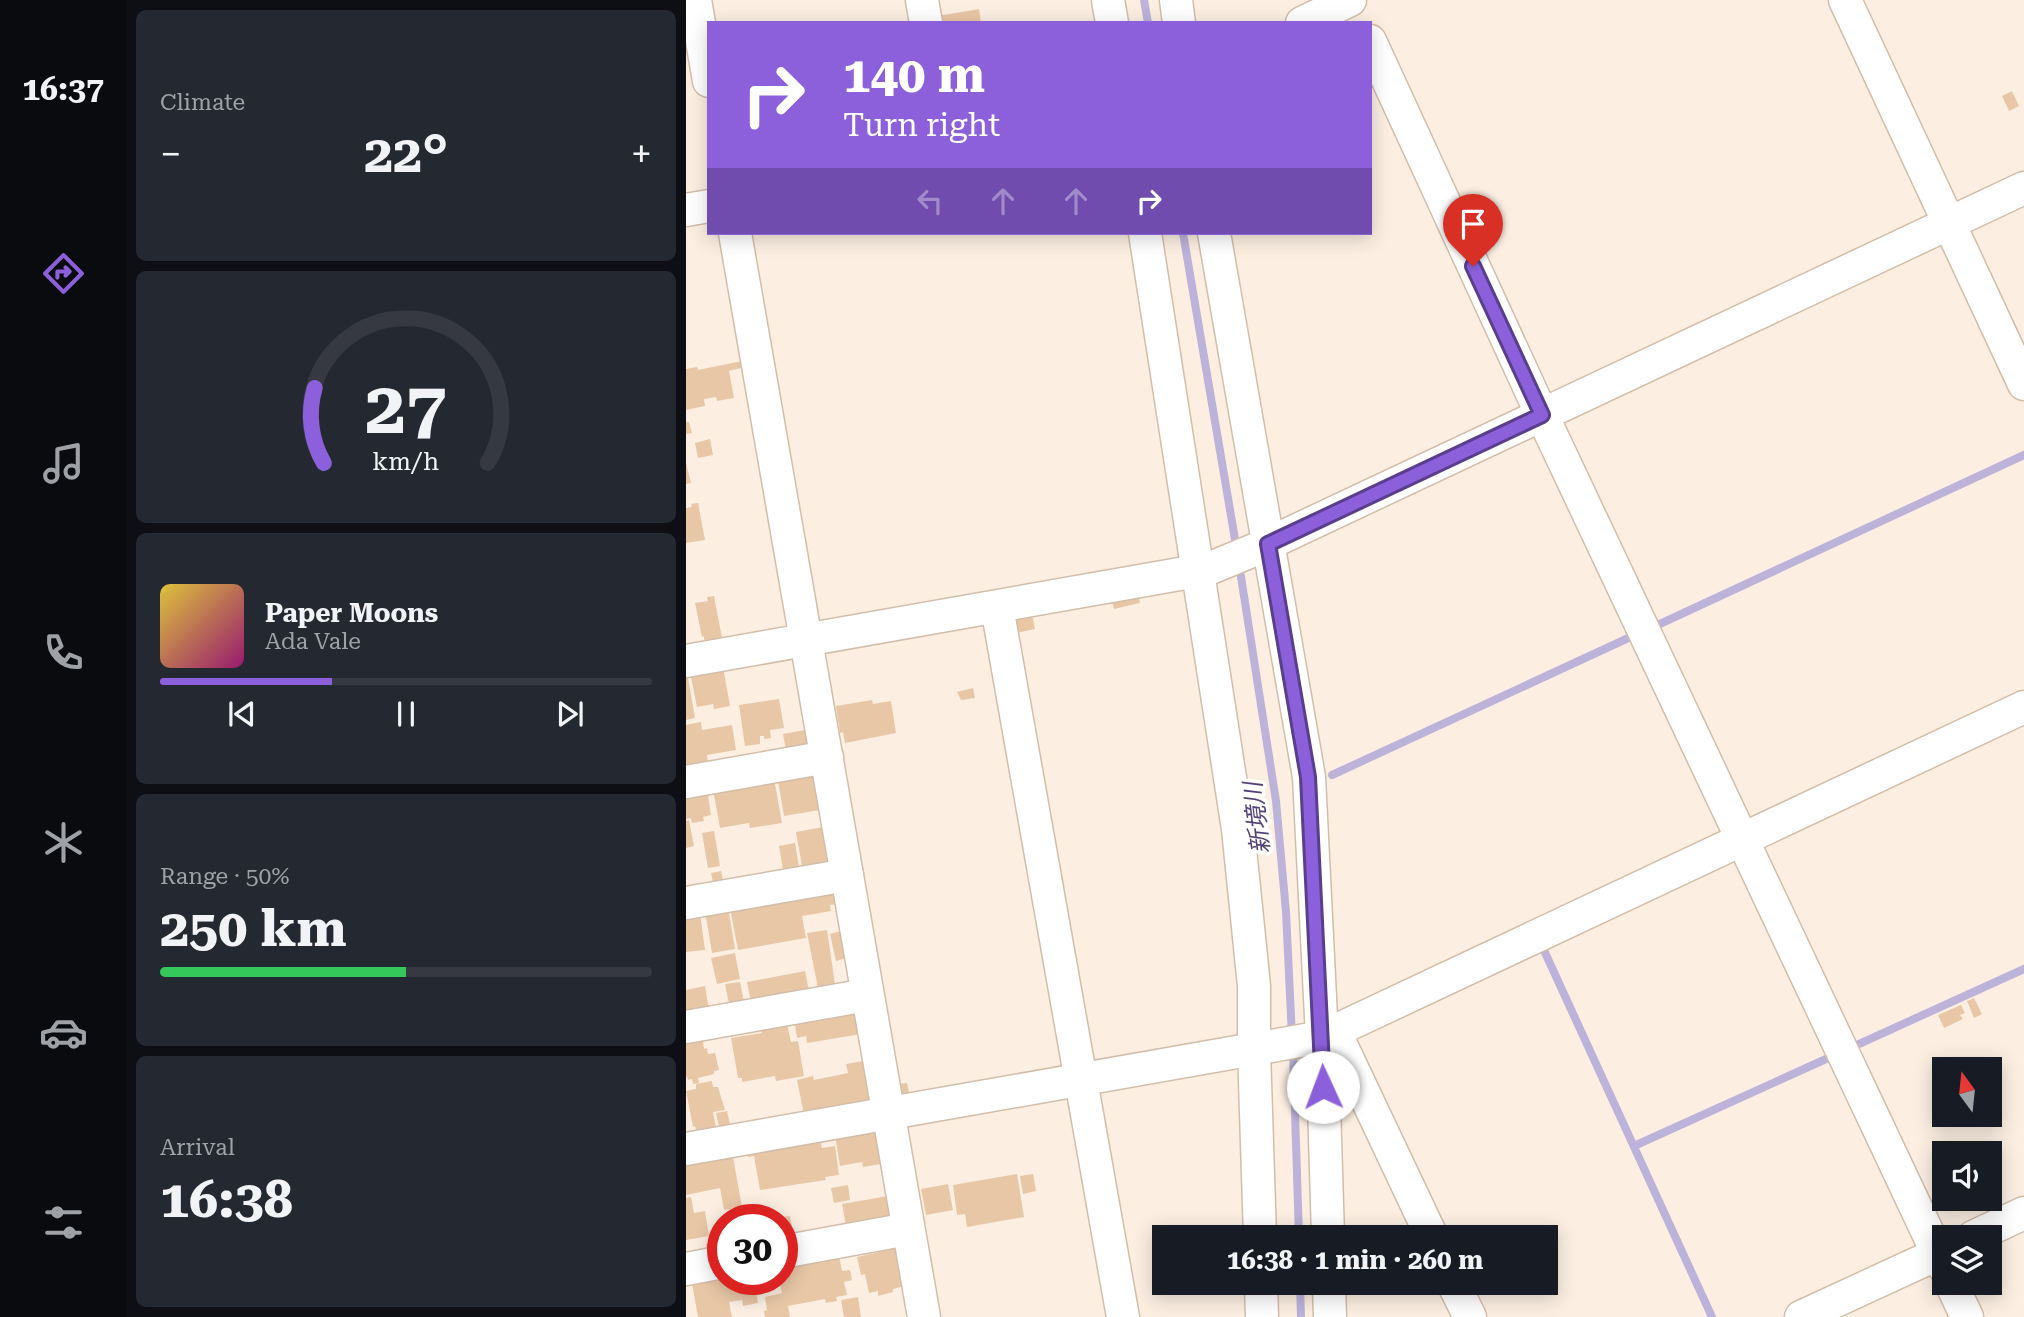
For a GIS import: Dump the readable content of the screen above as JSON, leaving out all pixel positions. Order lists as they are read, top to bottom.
{
  "water": ["新境川"],
  "north": "top",
  "page": {
    "tabs": "16:37",
    "tile": [
      "Climate",
      ["Range · 50%", "250 km"],
      ["Arrival", "16:38"]
    ],
    "turn": ["140 m", "Turn right"],
    "heat": ["−", "22°", "+"],
    "song": ["Paper Moons", "Ada Vale"],
    "limit": "30",
    "trip": "16:38 · 1 min · 260 m",
    "gauge": ["27", "km/h"]
  }
}
